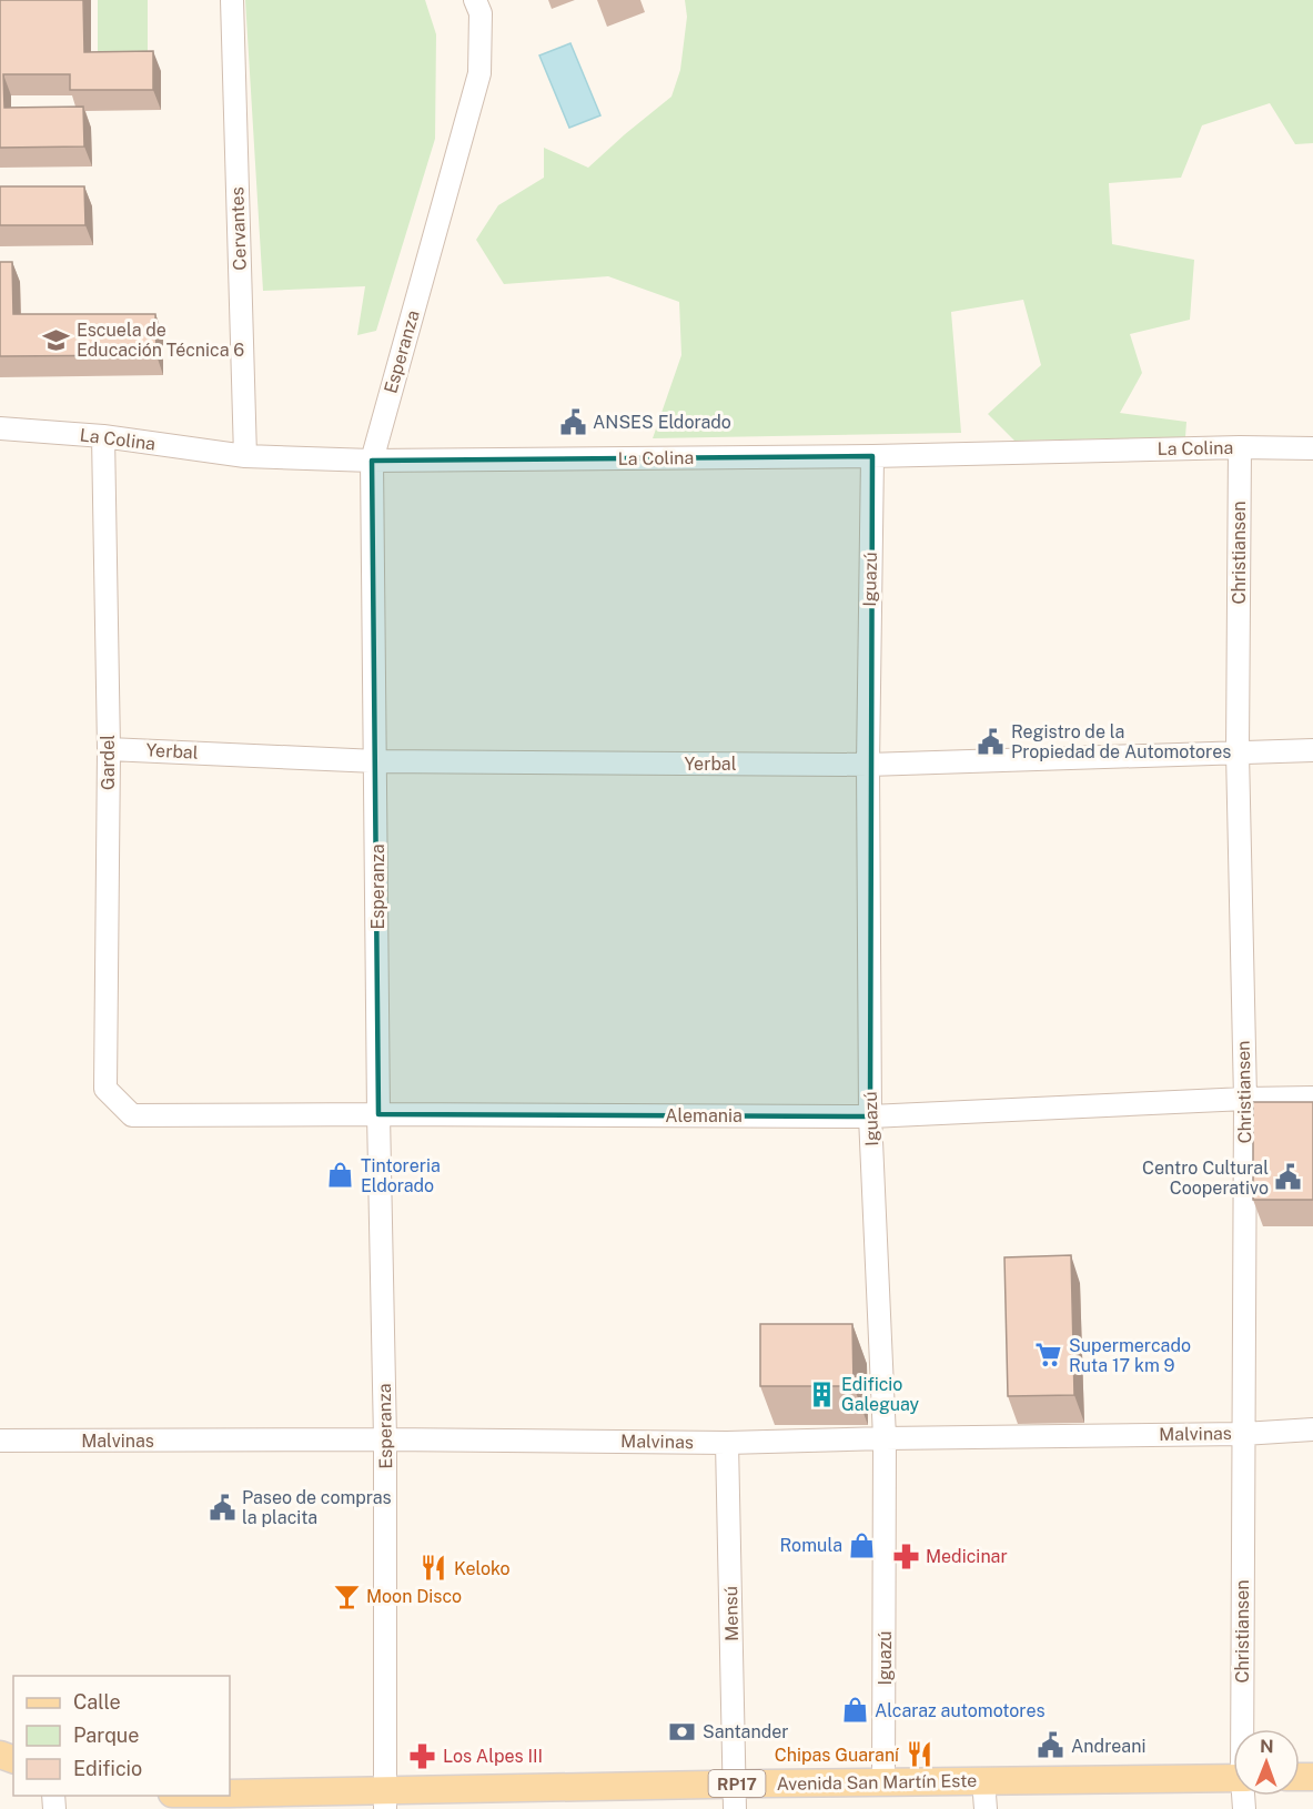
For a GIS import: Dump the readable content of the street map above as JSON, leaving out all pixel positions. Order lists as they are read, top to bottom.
{
  "streets": {
    "main road": ["Avenida San Martín Este", "RP17"],
    "street": [
      "Cervantes",
      "Esperanza",
      "La Colina",
      "Christiansen",
      "Iguazú",
      "Yerbal",
      "Gardel",
      "Alemania",
      "Malvinas",
      "Mensú"
    ]
  },
  "crossings": [
    ["Cervantes", "La Colina"],
    ["Esperanza", "La Colina"],
    ["Esperanza", "Yerbal"],
    ["Esperanza", "Alemania"],
    ["Esperanza", "Malvinas"],
    ["Esperanza", "Avenida San Martín Este"],
    ["La Colina", "Christiansen"],
    ["La Colina", "Iguazú"],
    ["La Colina", "Gardel"],
    ["Christiansen", "Yerbal"],
    ["Christiansen", "Alemania"],
    ["Christiansen", "Malvinas"],
    ["Iguazú", "Yerbal"],
    ["Iguazú", "Alemania"],
    ["Iguazú", "Malvinas"],
    ["Iguazú", "Avenida San Martín Este"],
    ["Yerbal", "Gardel"],
    ["Gardel", "Alemania"],
    ["Malvinas", "Mensú"],
    ["Mensú", "Avenida San Martín Este"]
  ],
  "places": {
    "school or university": ["Escuela de Educación Técnica 6"],
    "public building": [
      "ANSES Eldorado",
      "Registro de la Propiedad de Automotores",
      "Centro Cultural Cooperativo",
      "Paseo de compras la placita",
      "Andreani"
    ],
    "shop": ["Tintoreria Eldorado", "Romula", "Alcaraz automotores"],
    "supermarket": ["Supermercado Ruta 17 km 9"],
    "building": ["Edificio Galeguay"],
    "pharmacy": ["Medicinar", "Los Alpes III"],
    "restaurant": ["Keloko", "Chipas Guaraní"],
    "bar": ["Moon Disco"],
    "bank": ["Santander"]
  },
  "legend": ["Calle", "Parque", "Edificio"],
  "north": "top"
}
